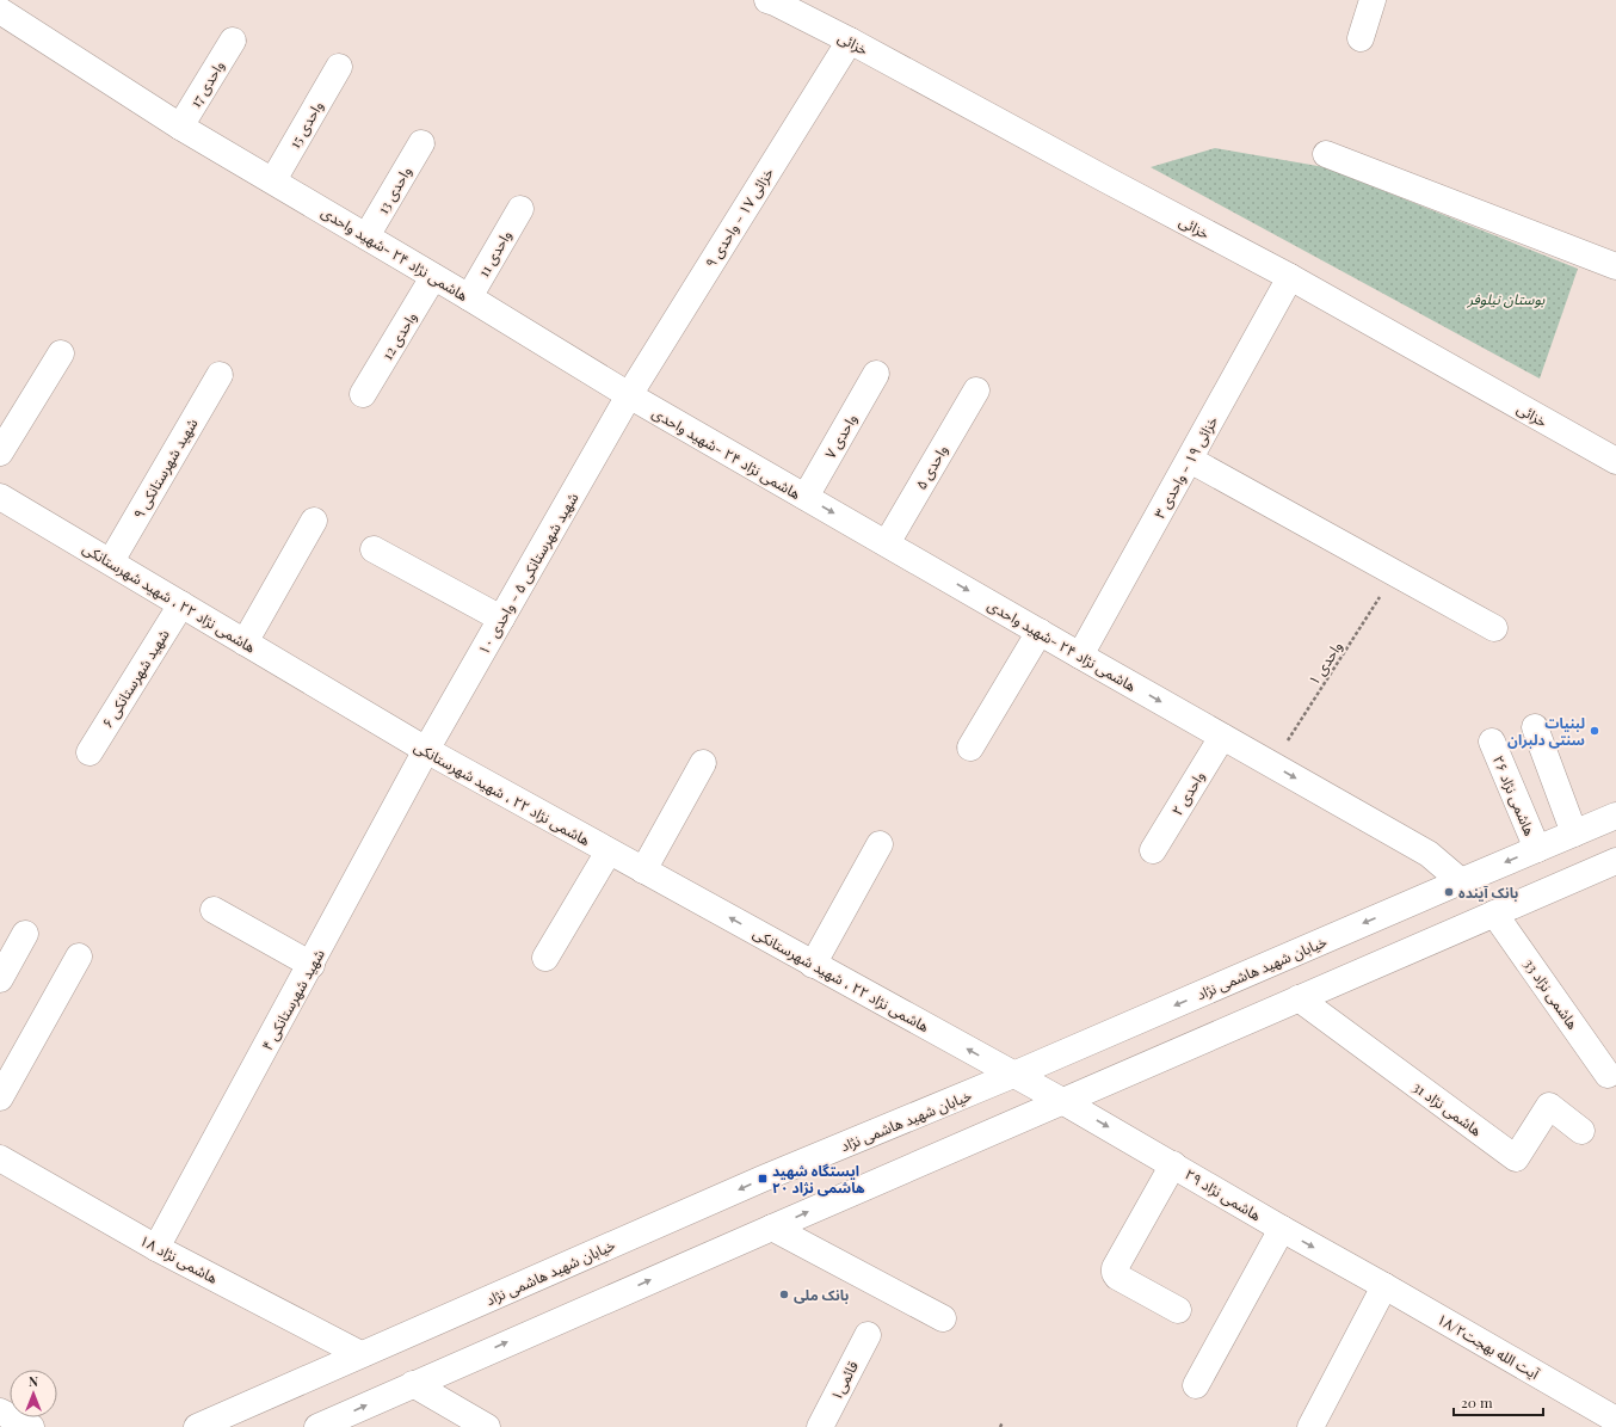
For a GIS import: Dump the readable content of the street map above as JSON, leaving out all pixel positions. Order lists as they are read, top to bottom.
{
  "streets": {
    "street": [
      "خزائی",
      "واحدی 17",
      "واحدی 15",
      "واحدی 13",
      "خزائی ۱۷ - واحدی ۹",
      "هاشمی نژاد ۲۴ -شهید واحدی",
      "واحدی 11",
      "واحدی 12",
      "واحدی ۷",
      "واحدی ۵",
      "خزائی ۱۹ - واحدی ۳",
      "شهید شهرستانکی ۹",
      "شهید شهرستانکی ۵ - واحدی ۱۰",
      "هاشمی نژاد ۲۲ ، شهید شهرستانکی",
      "شهید شهرستانکی ۶",
      "واحدی ۲",
      "هاشمی نژاد ۲۶",
      "خیابان شهید هاشمی نژاد",
      "هاشمی نژاد 33",
      "شهید شهرستانکی ۴",
      "هاشمی نژاد 31",
      "هاشمی نژاد ۲۹",
      "هاشمی نژاد ۱۸",
      "آیت الله بهجت۱۸/۲",
      "قائمی۱"
    ],
    "path": ["واحدی ۱"]
  },
  "crossings": [
    ["خزائی", "خزائی ۱۷ - واحدی ۹"],
    ["خزائی", "خزائی ۱۹ - واحدی ۳"],
    ["واحدی 17", "هاشمی نژاد ۲۴ -شهید واحدی"],
    ["واحدی 15", "هاشمی نژاد ۲۴ -شهید واحدی"],
    ["واحدی 13", "هاشمی نژاد ۲۴ -شهید واحدی"],
    ["خزائی ۱۷ - واحدی ۹", "هاشمی نژاد ۲۴ -شهید واحدی"],
    ["خزائی ۱۷ - واحدی ۹", "شهید شهرستانکی ۵ - واحدی ۱۰"],
    ["هاشمی نژاد ۲۴ -شهید واحدی", "واحدی 11"],
    ["هاشمی نژاد ۲۴ -شهید واحدی", "واحدی 12"],
    ["هاشمی نژاد ۲۴ -شهید واحدی", "واحدی ۷"],
    ["هاشمی نژاد ۲۴ -شهید واحدی", "واحدی ۵"],
    ["هاشمی نژاد ۲۴ -شهید واحدی", "خزائی ۱۹ - واحدی ۳"],
    ["هاشمی نژاد ۲۴ -شهید واحدی", "شهید شهرستانکی ۵ - واحدی ۱۰"],
    ["هاشمی نژاد ۲۴ -شهید واحدی", "واحدی ۱"],
    ["هاشمی نژاد ۲۴ -شهید واحدی", "واحدی ۲"],
    ["هاشمی نژاد ۲۴ -شهید واحدی", "خیابان شهید هاشمی نژاد"],
    ["شهید شهرستانکی ۹", "هاشمی نژاد ۲۲ ، شهید شهرستانکی"],
    ["شهید شهرستانکی ۵ - واحدی ۱۰", "هاشمی نژاد ۲۲ ، شهید شهرستانکی"],
    ["شهید شهرستانکی ۵ - واحدی ۱۰", "شهید شهرستانکی ۴"],
    ["هاشمی نژاد ۲۲ ، شهید شهرستانکی", "شهید شهرستانکی ۶"],
    ["هاشمی نژاد ۲۲ ، شهید شهرستانکی", "خیابان شهید هاشمی نژاد"],
    ["هاشمی نژاد ۲۲ ، شهید شهرستانکی", "شهید شهرستانکی ۴"],
    ["هاشمی نژاد ۲۲ ، شهید شهرستانکی", "هاشمی نژاد ۲۹"],
    ["هاشمی نژاد ۲۶", "خیابان شهید هاشمی نژاد"],
    ["خیابان شهید هاشمی نژاد", "هاشمی نژاد ۱۸"],
    ["شهید شهرستانکی ۴", "هاشمی نژاد ۱۸"],
    ["هاشمی نژاد ۲۹", "آیت الله بهجت۱۸/۲"]
  ],
  "one_way": ["هاشمی نژاد ۲۹"],
  "parks": ["بوستان نیلوفر"],
  "places": {
    "other": ["لبنیات سنتی دلبران", "بانک آینده", "بانک ملی"],
    "transit": ["ایستگاه شهید هاشمی نژاد ۲۰"]
  },
  "scale_bar": "20 m",
  "north": "top"
}
